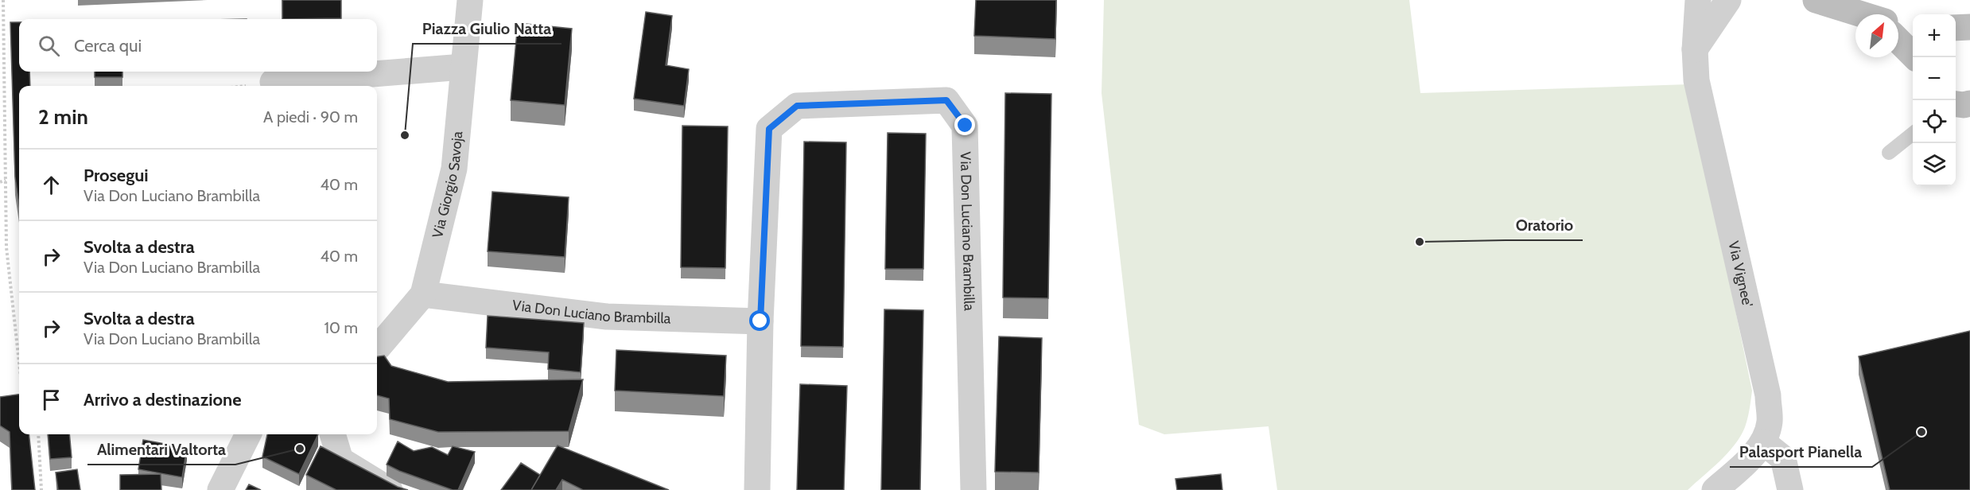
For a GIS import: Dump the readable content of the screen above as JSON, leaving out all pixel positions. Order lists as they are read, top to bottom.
{
  "streets": {
    "street": ["Via Giorgio Savoja", "Via Don Luciano Brambilla", "Via Vignee'"]
  },
  "crossings": [
    ["Via Giorgio Savoja", "Via Don Luciano Brambilla"]
  ],
  "places": [
    "Piazza Giulio Natta",
    "Oratorio",
    "Palasport Pianella",
    "Alimentari Valtorta"
  ],
  "north": "top right",
  "page": {
    "map_buttons": ["+", "−"],
    "search": "Cerca qui",
    "heading": ["2 min", "A piedi · 90 m"],
    "list": [
      ["Prosegui", "Via Don Luciano Brambilla", "40 m"],
      ["Svolta a destra", "Via Don Luciano Brambilla", "40 m"],
      ["Svolta a destra", "Via Don Luciano Brambilla", "10 m"],
      "Arrivo a destinazione"
    ]
  }
}
